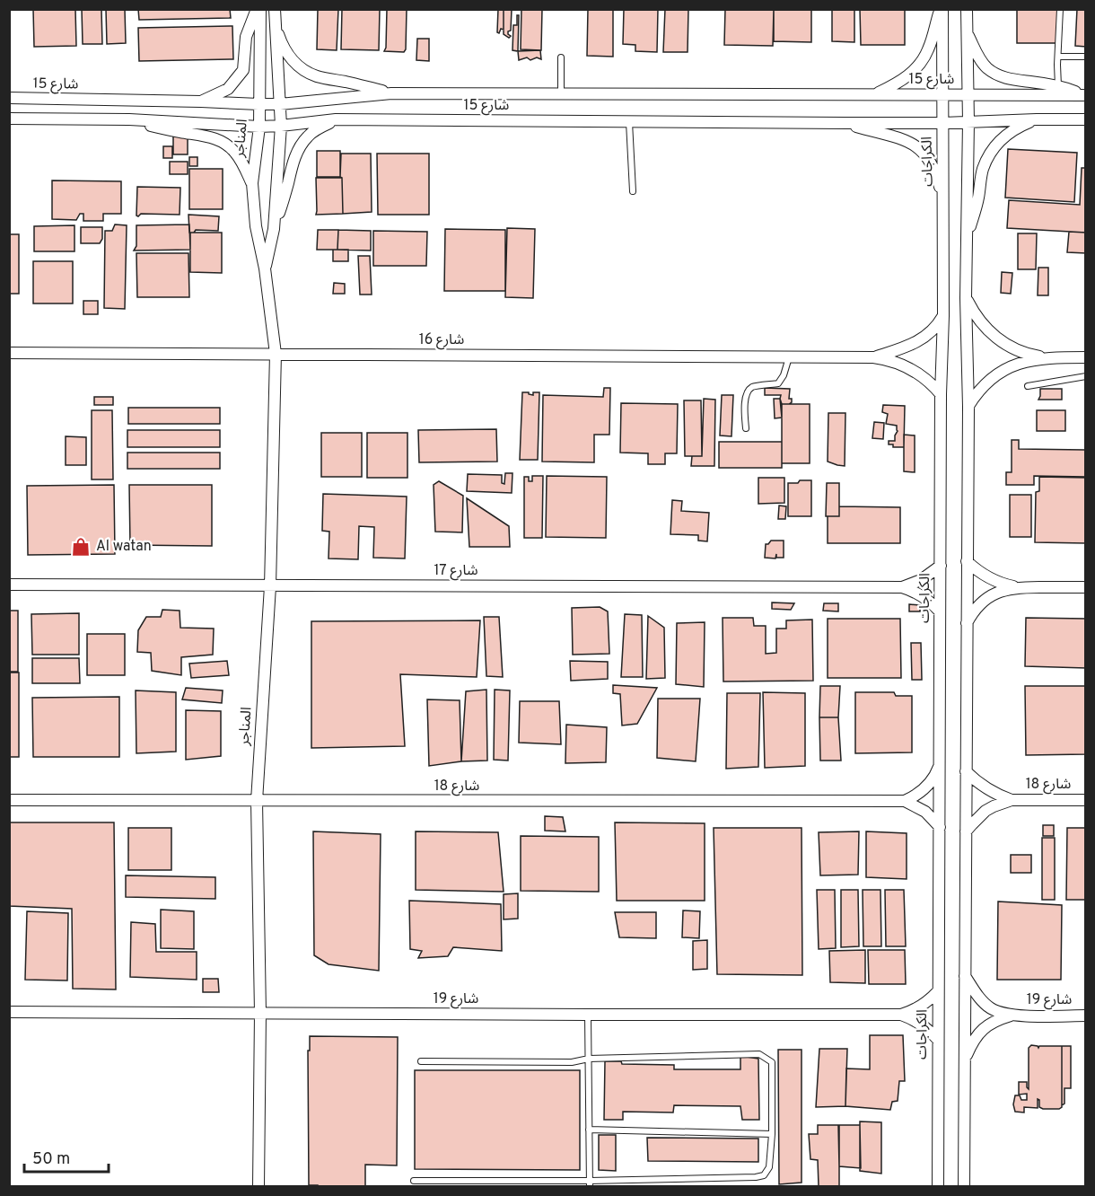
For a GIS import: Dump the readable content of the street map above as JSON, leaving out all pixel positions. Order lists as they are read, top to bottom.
{
  "streets": {
    "street": [
      "شارع 15",
      "المناجر",
      "الكراجات",
      "شارع 16",
      "شارع 17",
      "شارع 18",
      "شارع 19"
    ]
  },
  "crossings": [
    ["شارع 15", "المناجر"],
    ["شارع 15", "الكراجات"],
    ["المناجر", "شارع 16"],
    ["المناجر", "شارع 17"],
    ["المناجر", "شارع 18"],
    ["المناجر", "شارع 19"],
    ["الكراجات", "شارع 16"],
    ["الكراجات", "شارع 17"],
    ["الكراجات", "شارع 19"]
  ],
  "places": {
    "shop": ["Al watan"]
  },
  "scale_bar": "50 m"
}
